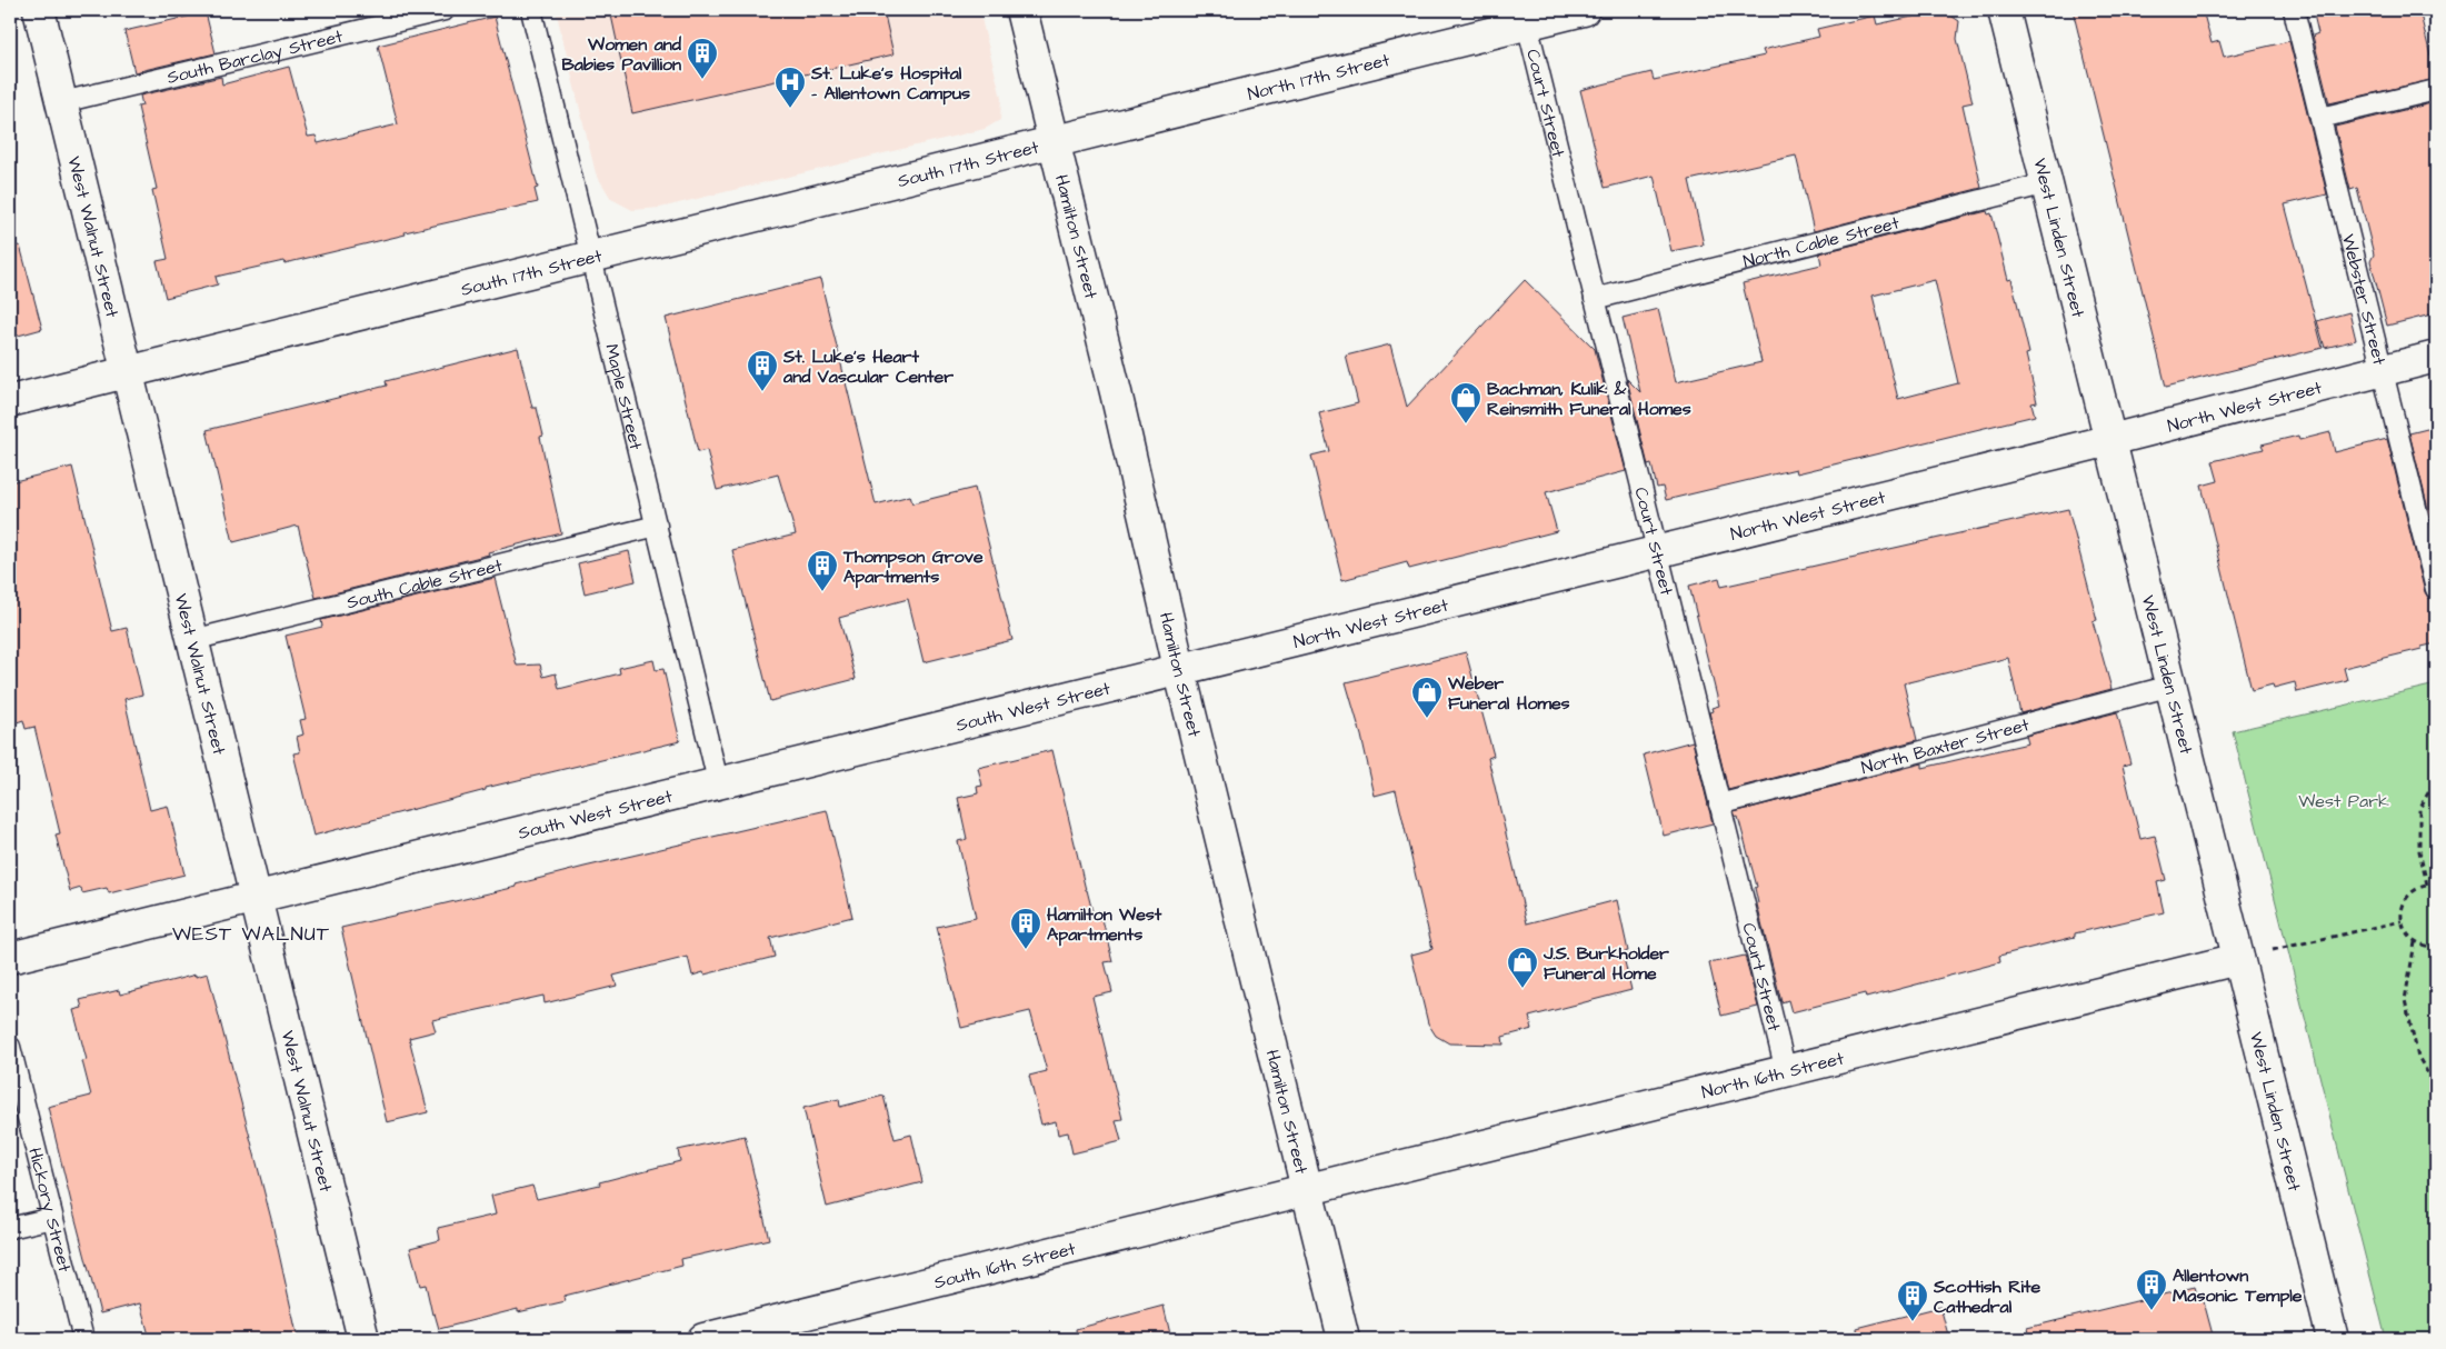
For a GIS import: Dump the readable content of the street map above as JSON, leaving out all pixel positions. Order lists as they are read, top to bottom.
{
  "streets": {
    "street": [
      "North 17th Street",
      "South 17th Street",
      "Hamilton Street",
      "West Walnut Street",
      "West Linden Street",
      "North West Street",
      "South West Street",
      "North 16th Street",
      "South 16th Street"
    ],
    "lane": [
      "South Barclay Street",
      "Court Street",
      "North Cable Street",
      "Webster Street",
      "Maple Street",
      "South Cable Street",
      "North Baxter Street",
      "Hickory Street"
    ]
  },
  "crossings": [
    ["South Barclay Street", "West Walnut Street"],
    ["North 17th Street", "Court Street"],
    ["North 17th Street", "South 17th Street"],
    ["North 17th Street", "Hamilton Street"],
    ["Court Street", "North Cable Street"],
    ["Court Street", "North West Street"],
    ["Court Street", "North Baxter Street"],
    ["Court Street", "North 16th Street"],
    ["South 17th Street", "Hamilton Street"],
    ["South 17th Street", "West Walnut Street"],
    ["South 17th Street", "Maple Street"],
    ["Hamilton Street", "North West Street"],
    ["Hamilton Street", "South West Street"],
    ["Hamilton Street", "North 16th Street"],
    ["Hamilton Street", "South 16th Street"],
    ["West Walnut Street", "South Cable Street"],
    ["West Walnut Street", "South West Street"],
    ["West Linden Street", "North Cable Street"],
    ["West Linden Street", "North West Street"],
    ["West Linden Street", "North Baxter Street"],
    ["West Linden Street", "North 16th Street"],
    ["Webster Street", "North West Street"],
    ["Maple Street", "South Cable Street"],
    ["Maple Street", "South West Street"],
    ["North West Street", "South West Street"],
    ["North 16th Street", "South 16th Street"]
  ],
  "districts": ["WEST WALNUT"],
  "parks": ["West Park"],
  "places": {
    "building": [
      "Women and Babies Pavillion",
      "St. Luke's Heart and Vascular Center",
      "Thompson Grove Apartments",
      "Hamilton West Apartments",
      "Allentown Masonic Temple",
      "Scottish Rite Cathedral"
    ],
    "hospital": ["St. Luke's Hospital - Allentown Campus"],
    "shop": ["Bachman, Kulik & Reinsmith Funeral Homes", "Weber Funeral Homes", "J.S. Burkholder Funeral Home"]
  }
}
